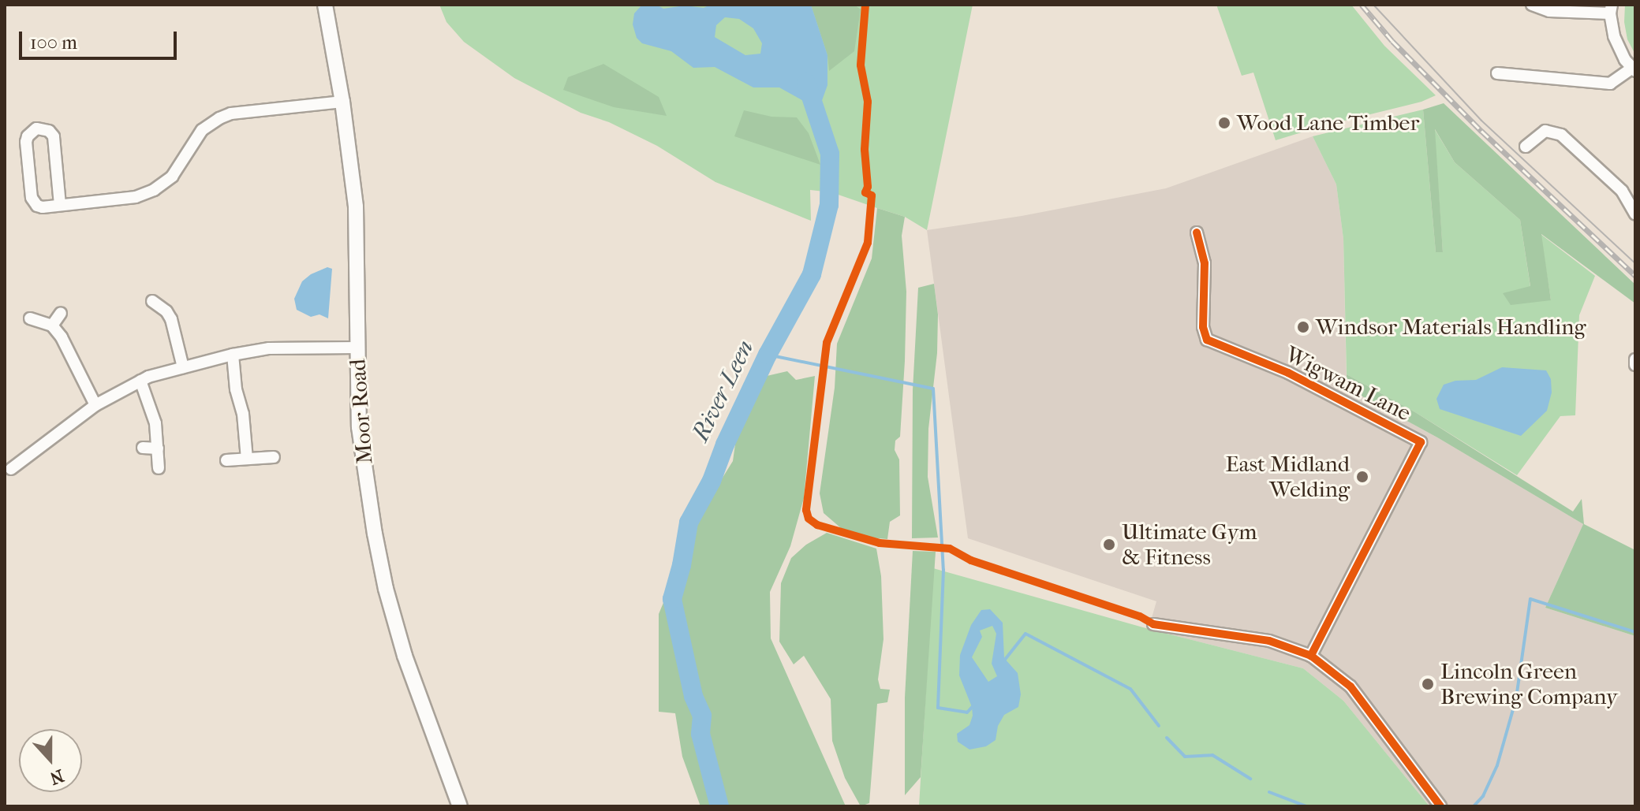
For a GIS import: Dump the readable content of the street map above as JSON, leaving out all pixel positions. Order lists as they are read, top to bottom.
{
  "streets": {
    "main road": ["Moor Road"],
    "street": ["Wigwam Lane"]
  },
  "water": ["River Leen"],
  "places": [
    "Wood Lane Timber",
    "Windsor Materials Handling",
    "East Midland Welding",
    "Ultimate Gym & Fitness",
    "Lincoln Green Brewing Company"
  ],
  "scale_bar": "100 m",
  "north": "bottom"
}
